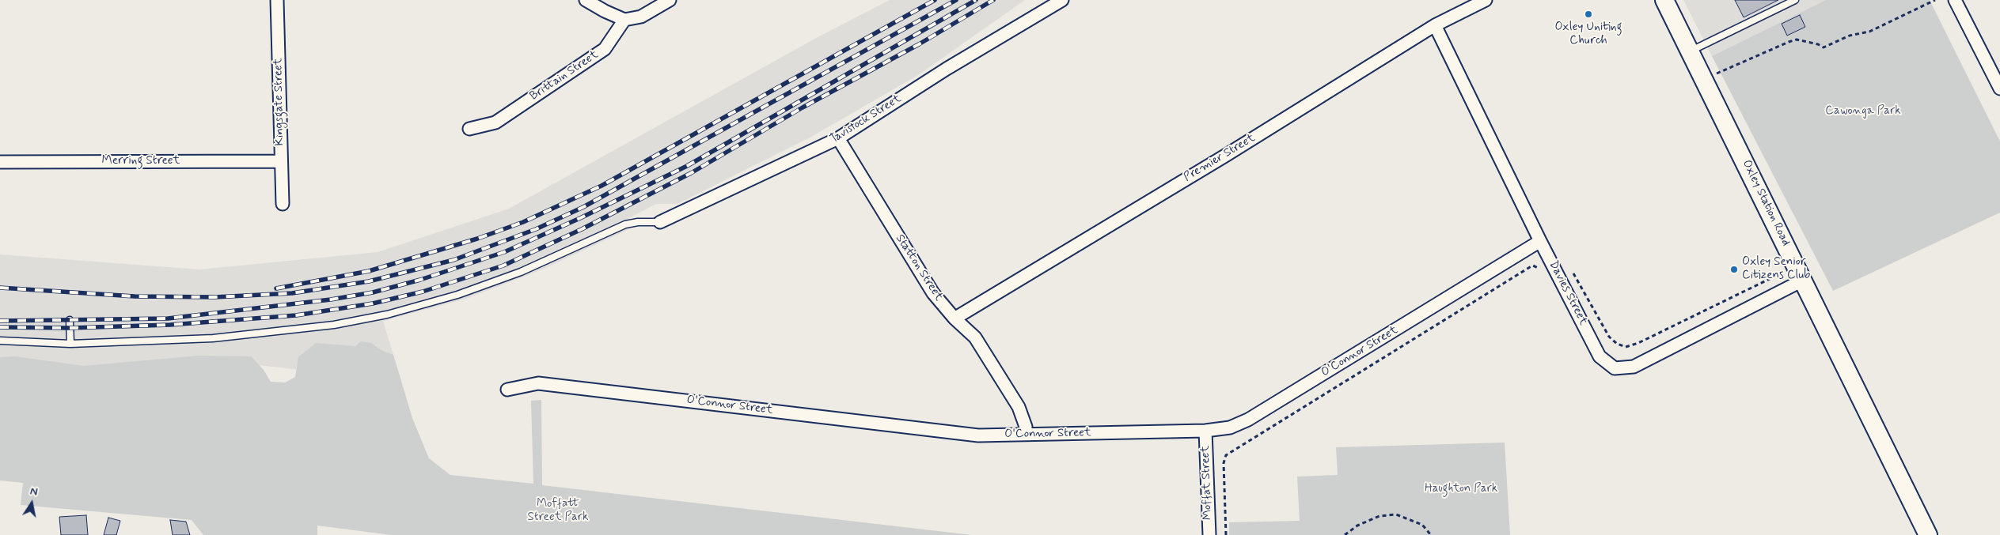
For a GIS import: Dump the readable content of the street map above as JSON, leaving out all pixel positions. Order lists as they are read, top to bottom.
{
  "streets": {
    "main road": ["Oxley Station Road"],
    "street": [
      "Brittain Street",
      "Kingsgate Street",
      "Tavistock Street",
      "Premier Street",
      "Merring Street",
      "Statton Street",
      "Davies Street",
      "O'Connor Street",
      "Moffat Street"
    ]
  },
  "crossings": [
    ["Kingsgate Street", "Merring Street"],
    ["Tavistock Street", "Statton Street"],
    ["Premier Street", "Statton Street"],
    ["Premier Street", "Davies Street"],
    ["Oxley Station Road", "Davies Street"],
    ["Statton Street", "O'Connor Street"],
    ["Davies Street", "O'Connor Street"],
    ["O'Connor Street", "Moffat Street"]
  ],
  "parks": ["Cawonga Park", "Haughton Park", "Moffatt Street Park"],
  "places": ["Oxley Uniting Church", "Oxley Senior Citizens Club"],
  "north": "top"
}
